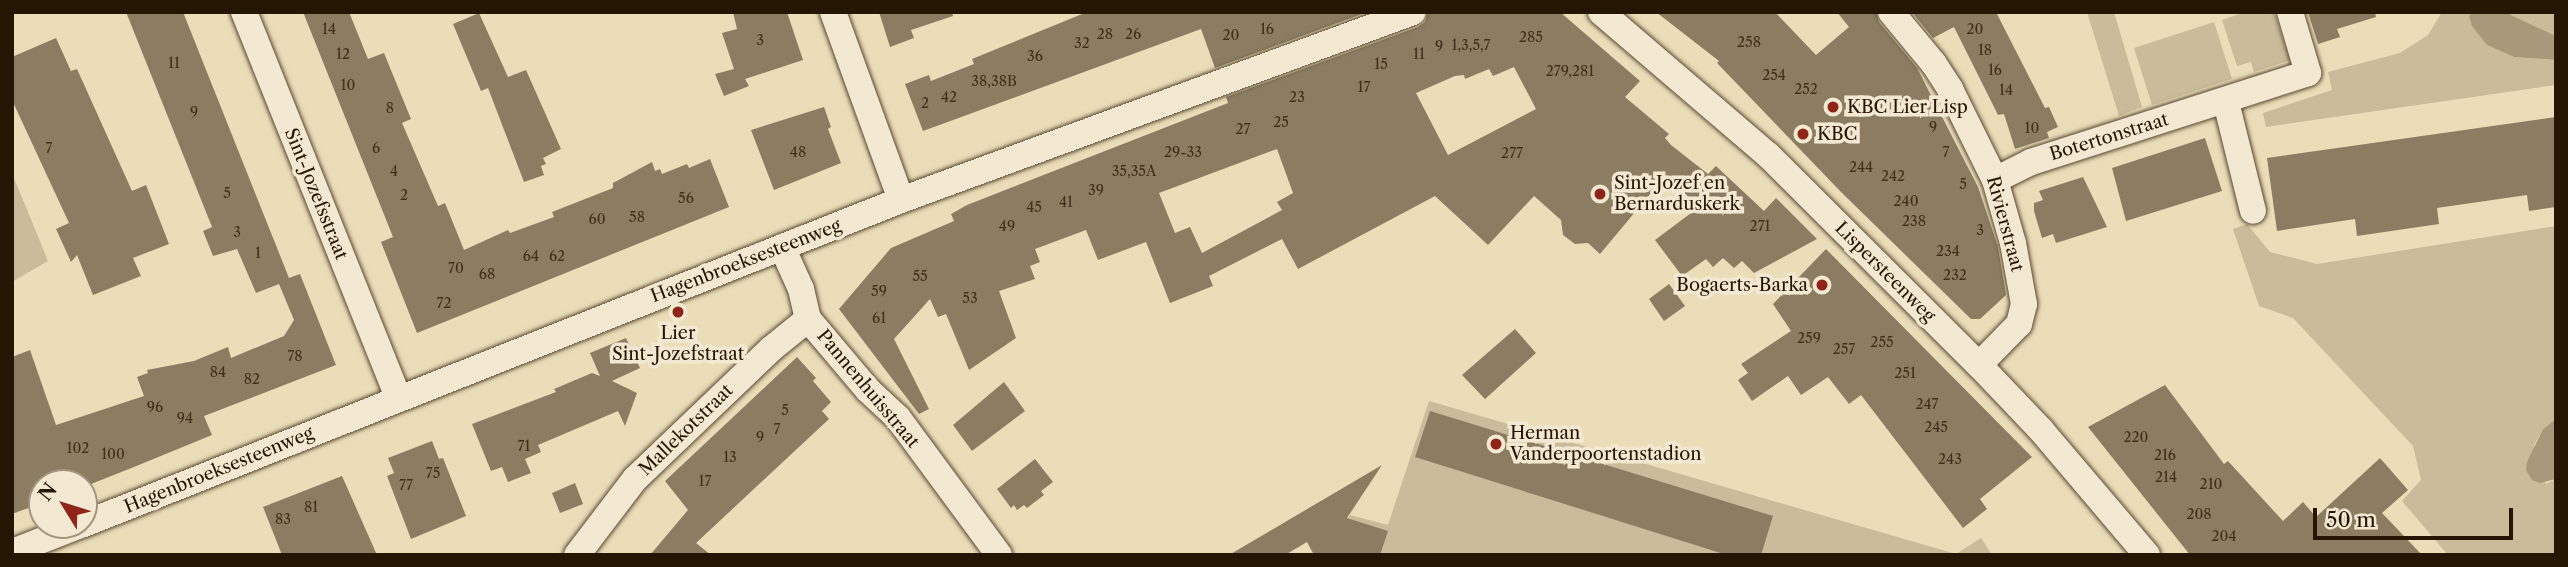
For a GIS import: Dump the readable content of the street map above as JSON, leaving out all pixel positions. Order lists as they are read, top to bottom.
{
  "streets": {
    "street": [
      "Botertonstraat",
      "Sint-Jozefsstraat",
      "Rivierstraat",
      "Hagenbroeksesteenweg",
      "Lispersteenweg",
      "Pannenhuisstraat",
      "Mallekotstraat"
    ]
  },
  "crossings": [
    ["Botertonstraat", "Rivierstraat"],
    ["Sint-Jozefsstraat", "Hagenbroeksesteenweg"],
    ["Rivierstraat", "Lispersteenweg"],
    ["Hagenbroeksesteenweg", "Pannenhuisstraat"],
    ["Pannenhuisstraat", "Mallekotstraat"]
  ],
  "places": [
    "KBC Lier Lisp",
    "KBC",
    "Sint-Jozef en Bernarduskerk",
    "Bogaerts-Barka",
    "Lier Sint-Jozefstraat",
    "Herman Vanderpoortenstadion"
  ],
  "house_numbers": [
    "14",
    "16",
    "20",
    "28",
    "26",
    "20",
    "285",
    "3",
    "258",
    "32",
    "1,3,5,7",
    "9",
    "18",
    "12",
    "11",
    "36",
    "11",
    "15",
    "16",
    "279,281",
    "254",
    "38,38B",
    "10",
    "17",
    "252",
    "14",
    "42",
    "23",
    "2",
    "8",
    "9",
    "25",
    "9",
    "10",
    "27",
    "7",
    "6",
    "48",
    "29-33",
    "7",
    "277",
    "244",
    "4",
    "35,35A",
    "242",
    "5",
    "39",
    "5",
    "2",
    "56",
    "240",
    "41",
    "45",
    "58",
    "60",
    "238",
    "49",
    "271",
    "3",
    "3",
    "234",
    "1",
    "64",
    "62",
    "70",
    "68",
    "232",
    "55",
    "59",
    "53",
    "72",
    "61",
    "259",
    "255",
    "257",
    "78",
    "84",
    "251",
    "82",
    "247",
    "96",
    "5",
    "94",
    "245",
    "7",
    "9",
    "220",
    "71",
    "102",
    "100",
    "216",
    "13",
    "243",
    "75",
    "214",
    "17",
    "210",
    "77",
    "81",
    "208",
    "83",
    "204"
  ],
  "scale_bar": "50 m",
  "north": "top left"
}
